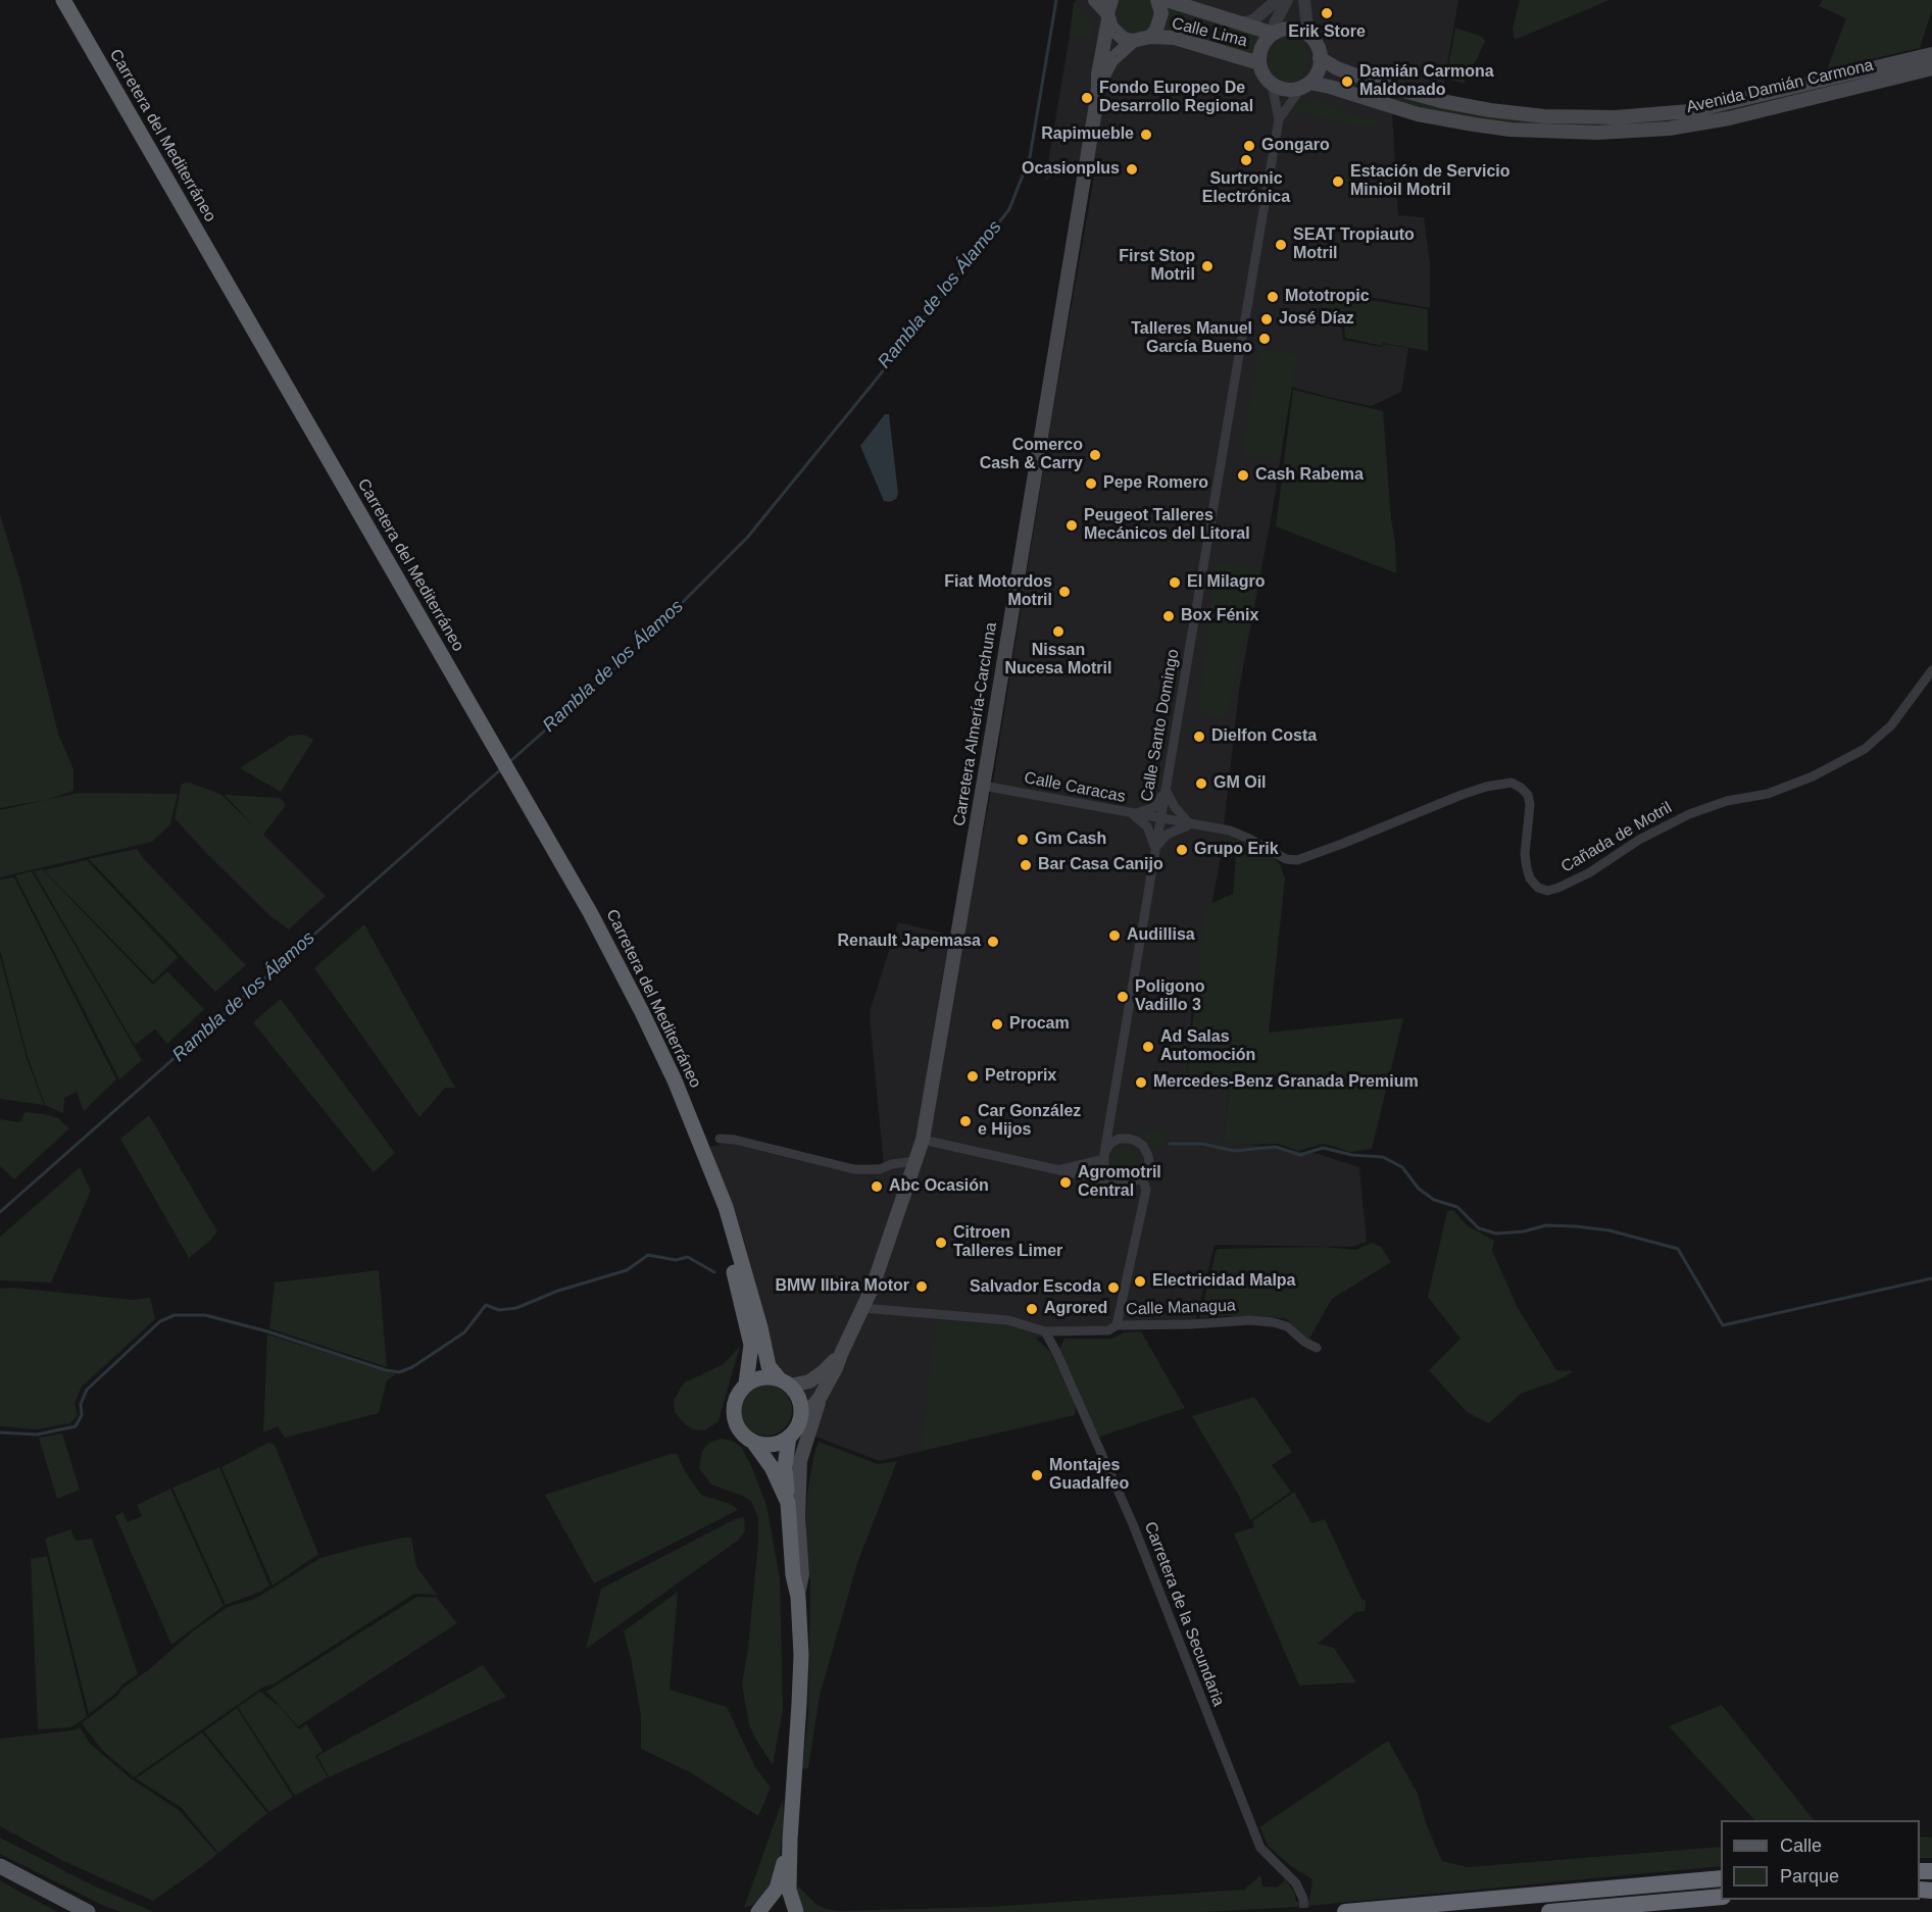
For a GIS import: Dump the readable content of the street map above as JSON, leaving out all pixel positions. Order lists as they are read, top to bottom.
{
  "streets": {
    "highway": ["Carretera del Mediterráneo"],
    "main road": ["Calle Lima", "Avenida Damián Carmona", "Carretera Almería-Carchuna"],
    "street": [
      "Calle Santo Domingo",
      "Calle Caracas",
      "Cañada de Motril",
      "Calle Managua",
      "Carretera de la Secundaria"
    ]
  },
  "crossings": [
    ["Calle Lima", "Avenida Damián Carmona"],
    ["Calle Lima", "Carretera Almería-Carchuna"],
    ["Calle Lima", "Calle Santo Domingo"],
    ["Avenida Damián Carmona", "Calle Santo Domingo"],
    ["Carretera Almería-Carchuna", "Calle Caracas"],
    ["Calle Santo Domingo", "Calle Caracas"],
    ["Calle Santo Domingo", "Cañada de Motril"],
    ["Calle Santo Domingo", "Calle Managua"],
    ["Calle Caracas", "Cañada de Motril"]
  ],
  "water": ["Rambla de los Álamos"],
  "places": [
    "Erik Store",
    "Damián Carmona Maldonado",
    "Fondo Europeo De Desarrollo Regional",
    "Rapimueble",
    "Gongaro",
    "Surtronic Electrónica",
    "Ocasionplus",
    "Estación de Servicio Minioil Motril",
    "SEAT Tropiauto Motril",
    "First Stop Motril",
    "Mototropic",
    "José Díaz",
    "Talleres Manuel García Bueno",
    "Comerco Cash & Carry",
    "Cash Rabema",
    "Pepe Romero",
    "Peugeot Talleres Mecánicos del Litoral",
    "El Milagro",
    "Fiat Motordos Motril",
    "Box Fénix",
    "Nissan Nucesa Motril",
    "Dielfon Costa",
    "GM Oil",
    "Gm Cash",
    "Grupo Erik",
    "Bar Casa Canijo",
    "Audillisa",
    "Renault Japemasa",
    "Poligono Vadillo 3",
    "Procam",
    "Ad Salas Automoción",
    "Petroprix",
    "Mercedes-Benz Granada Premium",
    "Car González e Hijos",
    "Agromotril Central",
    "Abc Ocasión",
    "Citroen Talleres Limer",
    "Electricidad Malpa",
    "BMW Ilbira Motor",
    "Salvador Escoda",
    "Agrored",
    "Montajes Guadalfeo"
  ],
  "legend": ["Calle", "Parque"]
}
